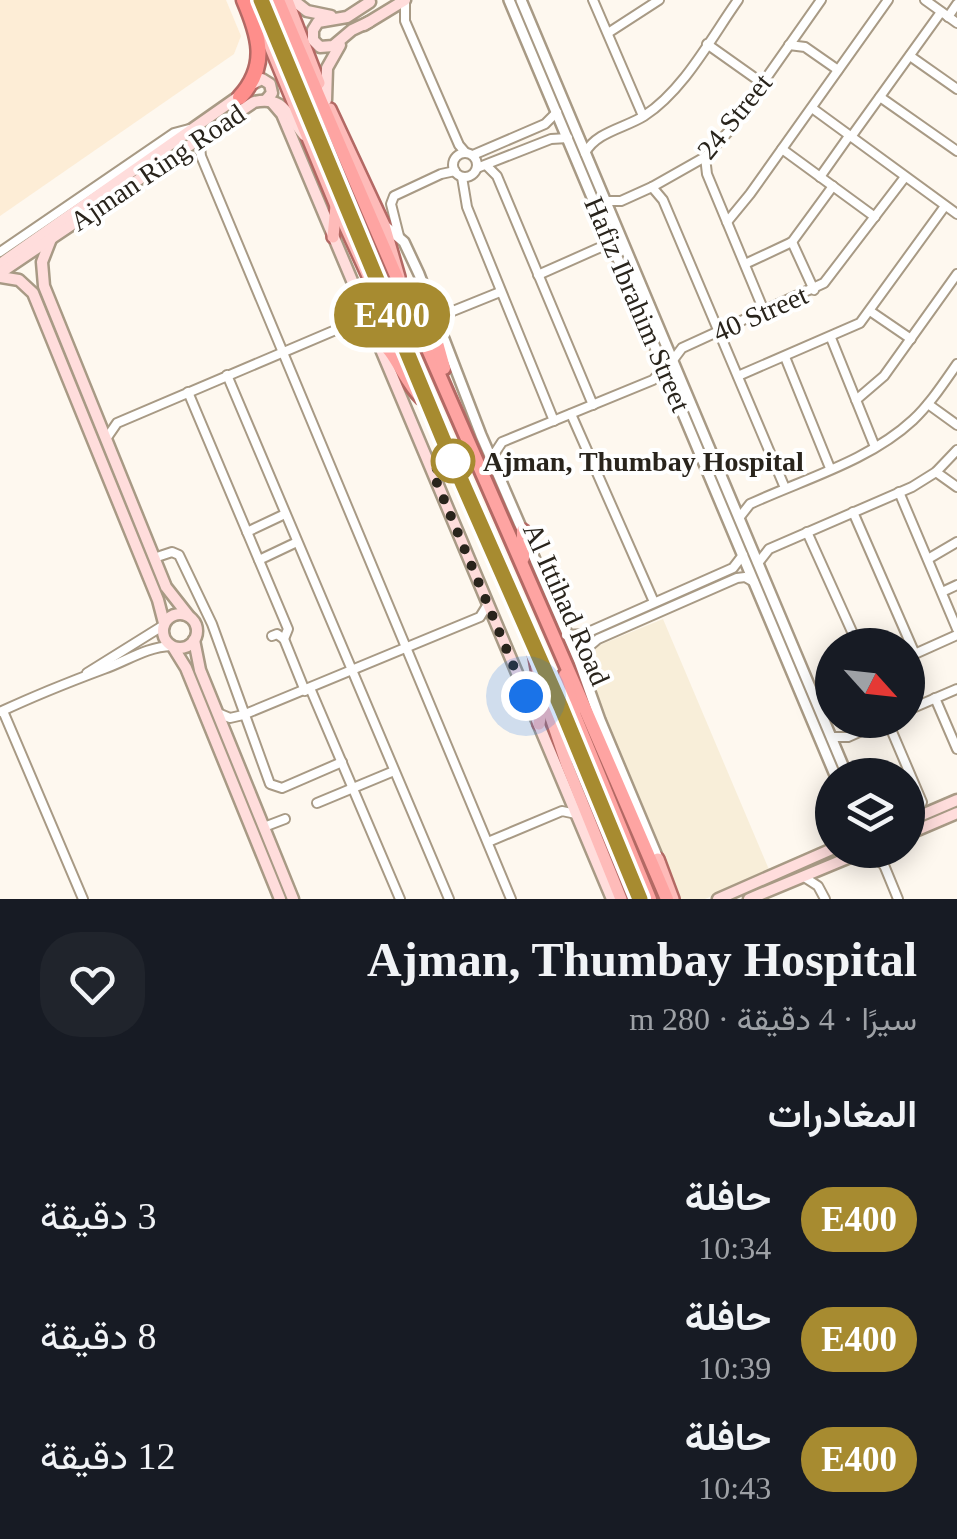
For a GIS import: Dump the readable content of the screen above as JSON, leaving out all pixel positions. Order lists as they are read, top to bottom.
{
  "streets": {
    "highway": ["Al Ittihad Road"],
    "main road": ["Ajman Ring Road"],
    "street": ["24 Street", "Hafiz Ibrahim Street", "40 Street"]
  },
  "crossings": [
    ["24 Street", "Hafiz Ibrahim Street"],
    ["Hafiz Ibrahim Street", "40 Street"]
  ],
  "places": ["Ajman, Thumbay Hospital"],
  "lines": ["bus line E400"],
  "north": "bottom right",
  "page": {
    "on_map": "E400",
    "heading": [
      ["Ajman, Thumbay Hospital", "سيرًا · 4 دقيقة · 280 m"],
      "المغادرات"
    ],
    "list": [
      {
        "mark": "E400",
        "name": "حافلة",
        "note": "10:34",
        "value": "3 دقيقة"
      },
      {
        "mark": "E400",
        "name": "حافلة",
        "note": "10:39",
        "value": "8 دقيقة"
      },
      {
        "mark": "E400",
        "name": "حافلة",
        "note": "10:43",
        "value": "12 دقيقة"
      }
    ]
  }
}
